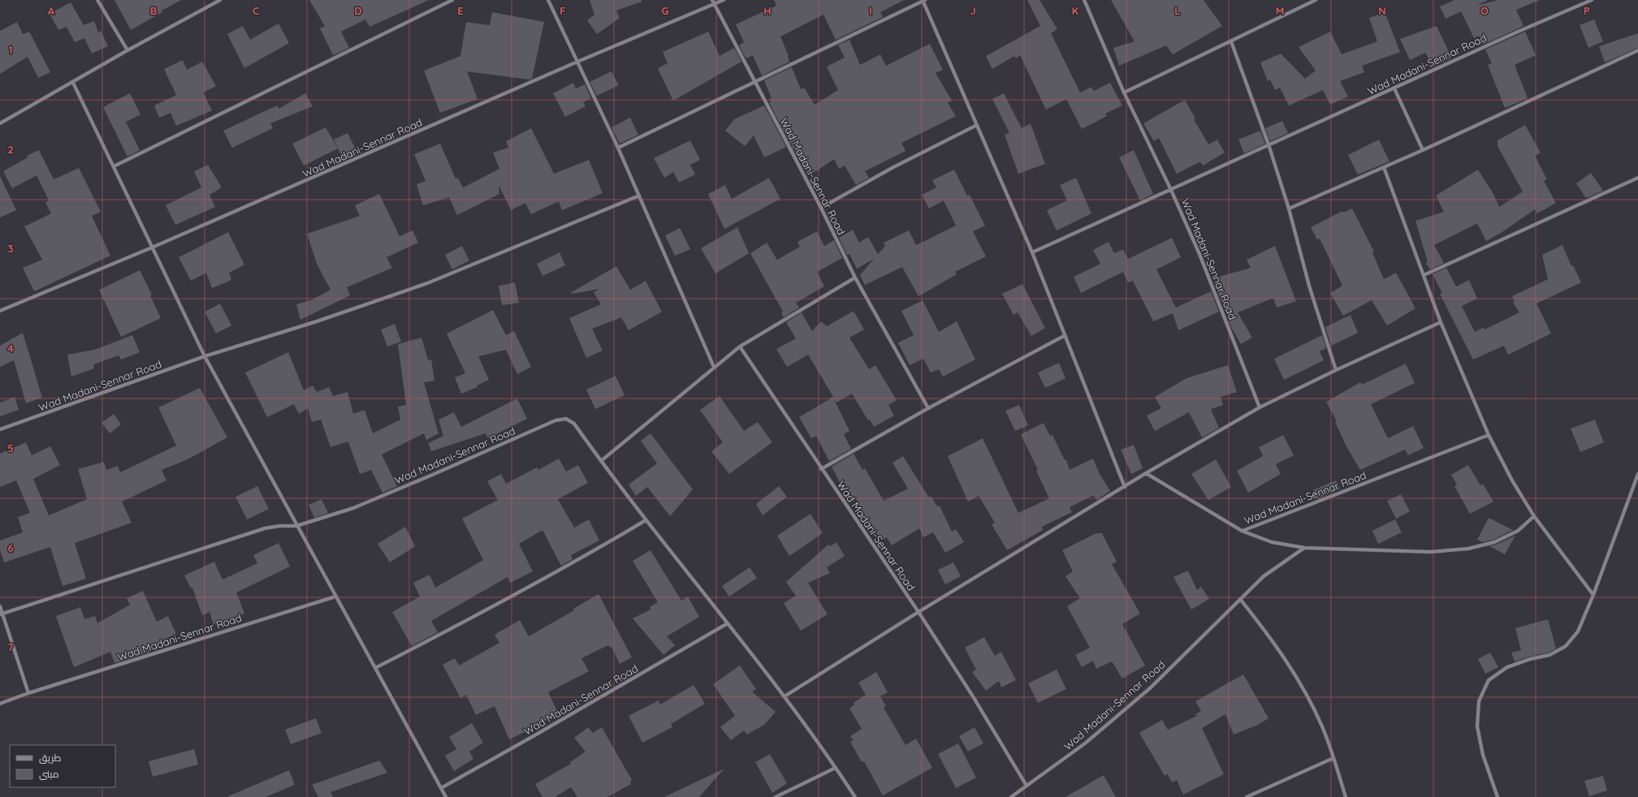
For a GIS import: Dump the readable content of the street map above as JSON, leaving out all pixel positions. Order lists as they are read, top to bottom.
{
  "streets": {
    "street": ["Wad Madani-Sennar Road"]
  },
  "legend": ["طريق", "مبنى"],
  "grid": {
    "columns": [
      "A",
      "B",
      "C",
      "D",
      "E",
      "F",
      "G",
      "H",
      "I",
      "J",
      "K",
      "L",
      "M",
      "N",
      "O",
      "P"
    ],
    "rows": [
      "1",
      "2",
      "3",
      "4",
      "5",
      "6",
      "7"
    ]
  }
}
